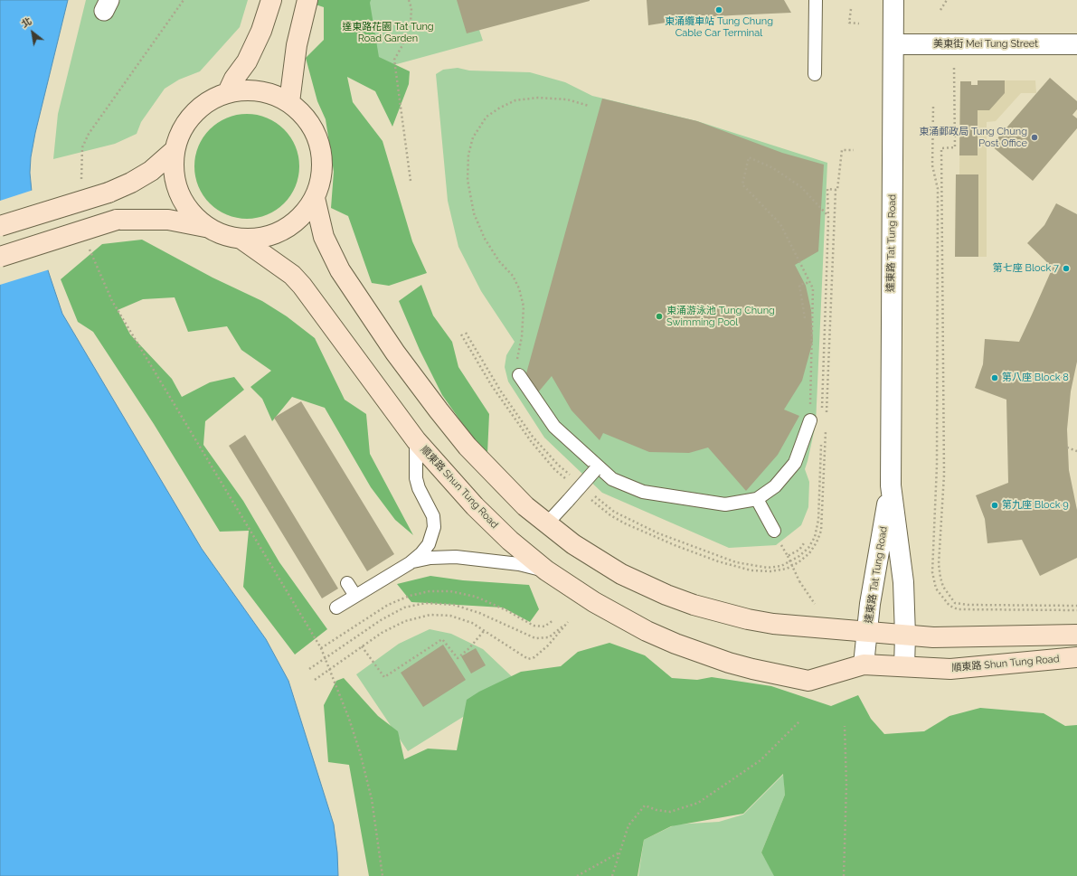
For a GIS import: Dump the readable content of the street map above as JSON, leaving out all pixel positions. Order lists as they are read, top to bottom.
{
  "streets": {
    "main road": ["順東路 Shun Tung Road"],
    "street": ["美東街 Mei Tung Street", "達東路 Tat Tung Road"]
  },
  "crossings": [
    ["美東街 Mei Tung Street", "達東路 Tat Tung Road"],
    ["達東路 Tat Tung Road", "順東路 Shun Tung Road"]
  ],
  "parks": ["達東路花園 Tat Tung Road Garden"],
  "places": [
    "東涌纜車站 Tung Chung Cable Car Terminal",
    "東涌郵政局 Tung Chung Post Office",
    "第七座 Block 7",
    "東涌游泳池 Tung Chung Swimming Pool",
    "第八座 Block 8",
    "第九座 Block 9"
  ],
  "north": "top left"
}
